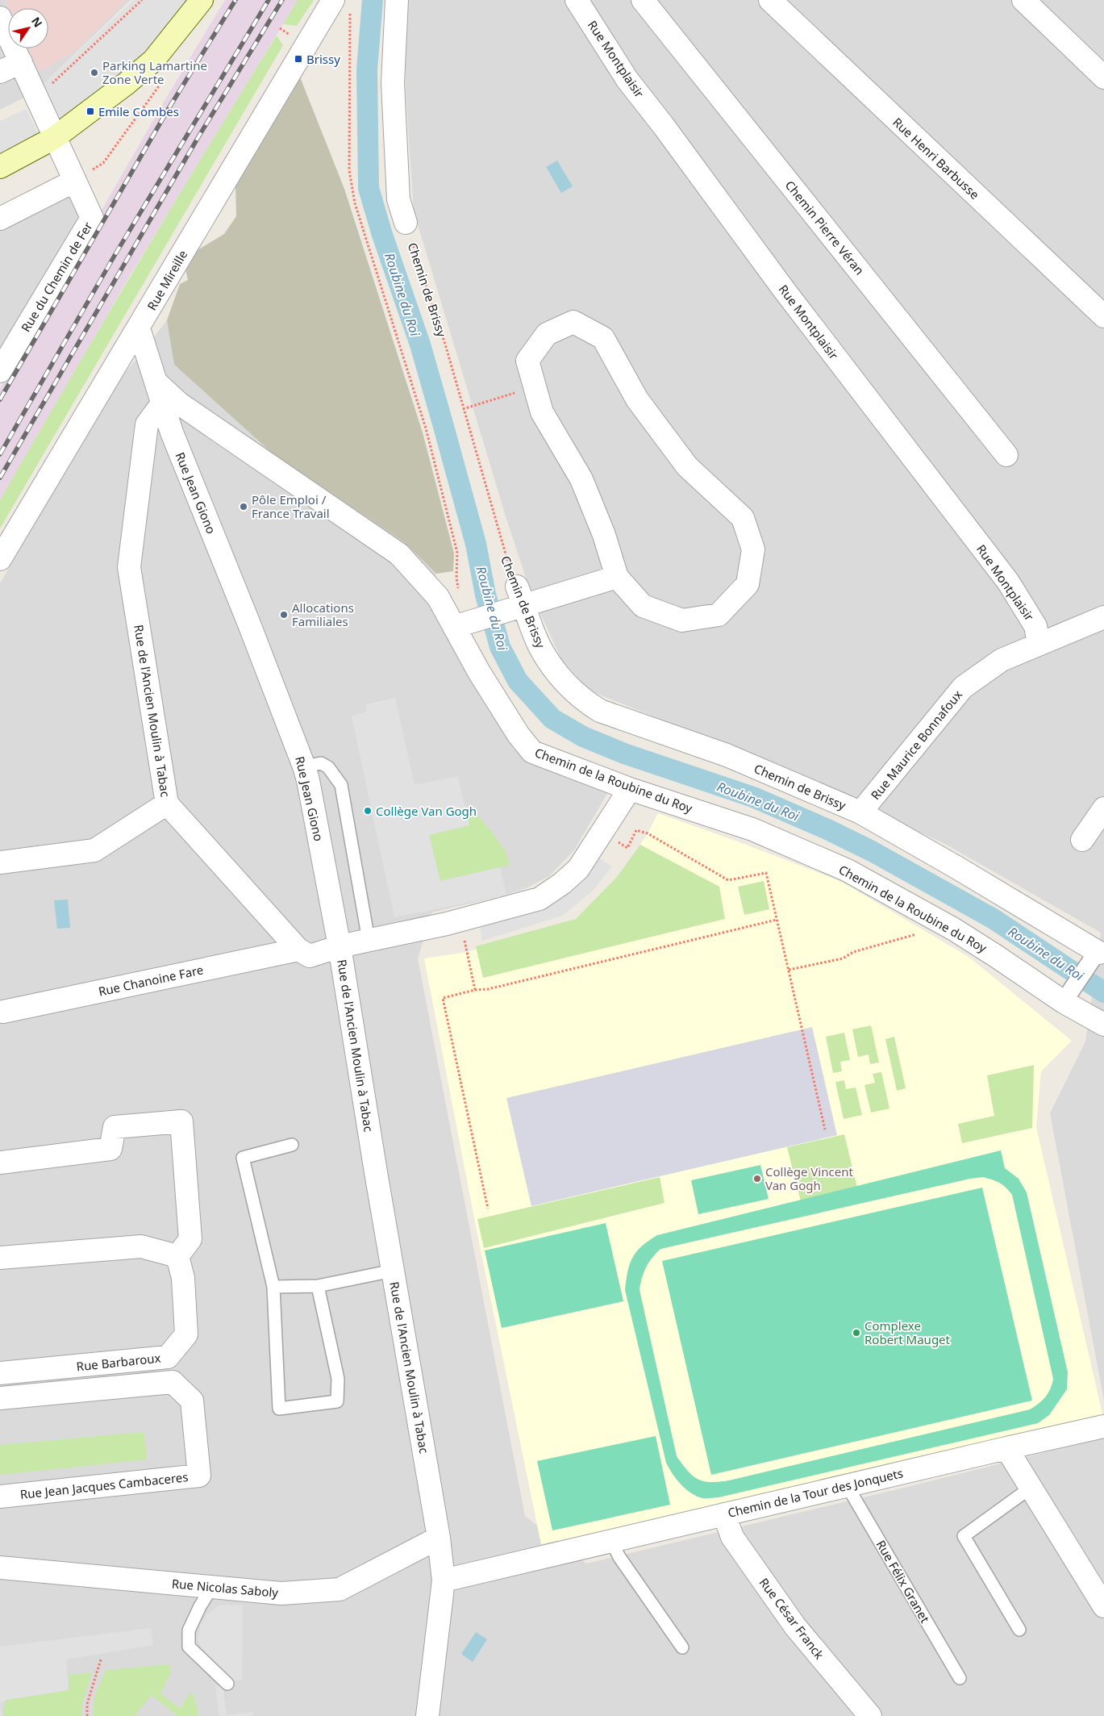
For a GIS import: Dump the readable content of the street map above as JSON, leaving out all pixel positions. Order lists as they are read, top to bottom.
{
  "streets": {
    "street": [
      "Rue Montplaisir",
      "Rue Henri Barbusse",
      "Chemin Pierre Véran",
      "Rue du Chemin de Fer",
      "Rue Mireille",
      "Chemin de Brissy",
      "Rue Jean Giono",
      "Rue de l'Ancien Moulin à Tabac",
      "Rue Maurice Bonnafoux",
      "Chemin de la Roubine du Roy",
      "Rue Chanoine Fare",
      "Rue Barbaroux",
      "Rue Jean Jacques Cambaceres",
      "Chemin de la Tour des Jonquets",
      "Rue Nicolas Saboly",
      "Rue César Franck"
    ],
    "lane": ["Rue Félix Granet"]
  },
  "crossings": [
    ["Rue Montplaisir", "Rue Maurice Bonnafoux"],
    ["Rue Mireille", "Rue Jean Giono"],
    ["Chemin de Brissy", "Rue Maurice Bonnafoux"],
    ["Rue Jean Giono", "Rue de l'Ancien Moulin à Tabac"],
    ["Rue Jean Giono", "Chemin de la Roubine du Roy"],
    ["Rue de l'Ancien Moulin à Tabac", "Rue Chanoine Fare"],
    ["Rue de l'Ancien Moulin à Tabac", "Chemin de la Tour des Jonquets"],
    ["Rue de l'Ancien Moulin à Tabac", "Rue Nicolas Saboly"],
    ["Chemin de la Tour des Jonquets", "Rue Félix Granet"],
    ["Chemin de la Tour des Jonquets", "Rue César Franck"]
  ],
  "water": ["Roubine du Roi"],
  "places": {
    "transit": ["Brissy", "Emile Combes"],
    "other": [
      "Parking Lamartine Zone Verte",
      "Pôle Emploi / France Travail",
      "Allocations Familiales",
      "Collège Van Gogh",
      "Collège Vincent Van Gogh",
      "Complexe Robert Mauget"
    ]
  },
  "north": "top right"
}
